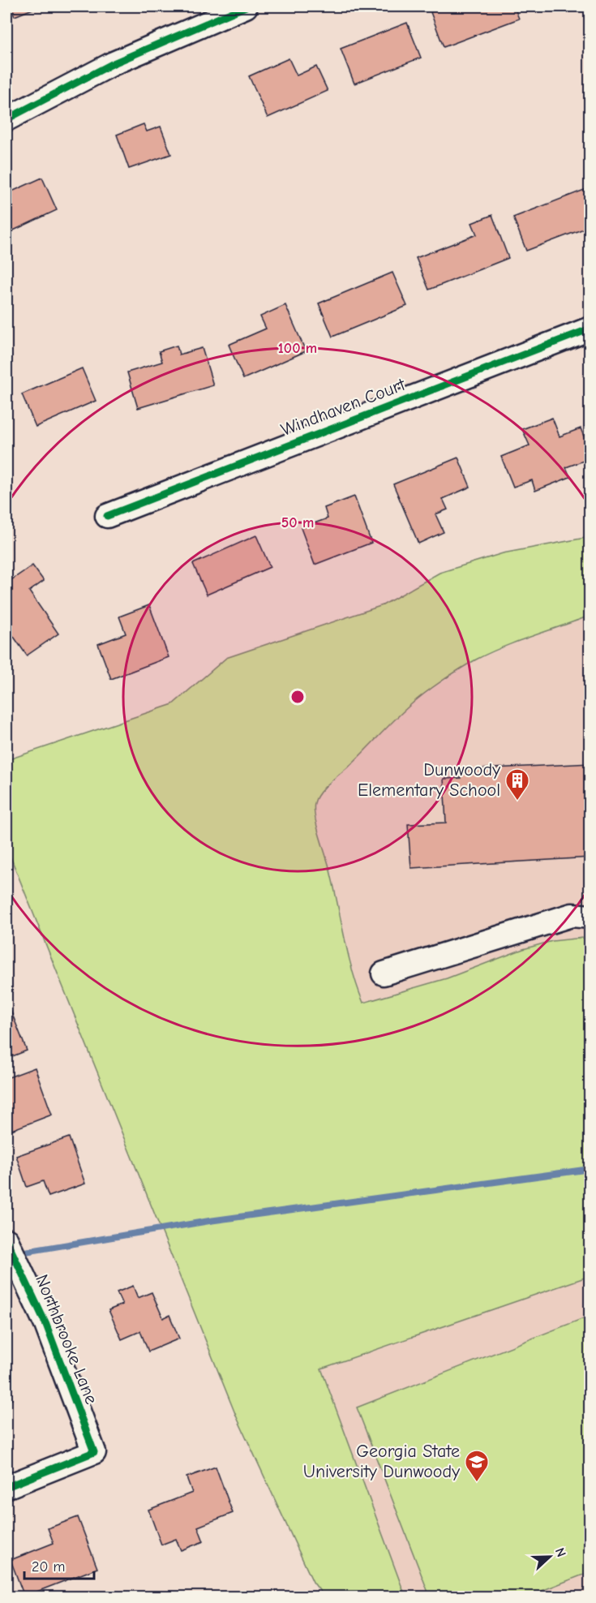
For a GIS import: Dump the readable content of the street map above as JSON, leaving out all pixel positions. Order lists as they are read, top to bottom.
{
  "streets": {
    "street": ["Windhaven Court", "Northbrooke Lane"]
  },
  "places": {
    "building": ["Dunwoody Elementary School"],
    "school or university": ["Georgia State University Dunwoody"]
  },
  "scale_bar": "20 m",
  "north": "right",
  "rings": ["100 m", "50 m"]
}
